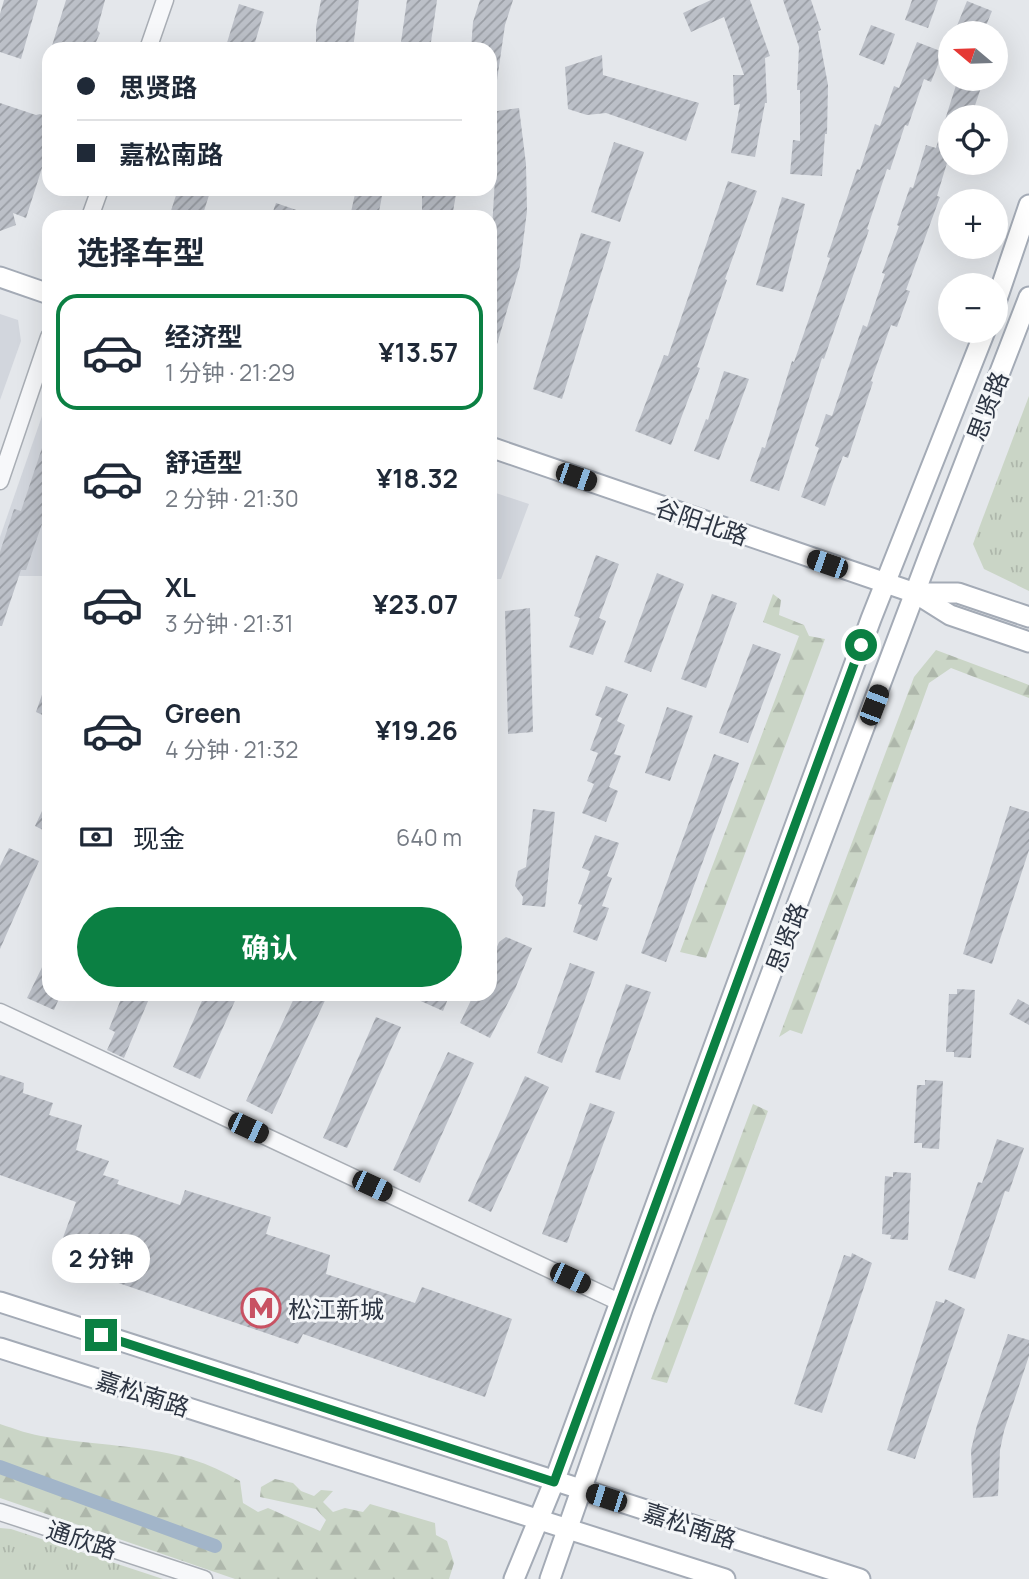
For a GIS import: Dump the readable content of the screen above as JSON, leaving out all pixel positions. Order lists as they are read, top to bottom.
{
  "streets": {
    "main road": ["思贤路", "谷阳北路", "嘉松南路"],
    "street": ["通欣路"]
  },
  "crossings": [
    ["思贤路", "谷阳北路"],
    ["思贤路", "嘉松南路"]
  ],
  "places": {
    "metro station": ["松江新城"]
  },
  "north": "left",
  "page": {
    "map_buttons": ["+", "−"],
    "banner": ["思贤路", "嘉松南路"],
    "heading": "选择车型",
    "list": [
      {
        "name": "经济型",
        "note": "1 分钟 · 21:29",
        "value": "¥13.57"
      },
      {
        "name": "舒适型",
        "note": "2 分钟 · 21:30",
        "value": "¥18.32"
      },
      {
        "name": "XL",
        "note": "3 分钟 · 21:31",
        "value": "¥23.07"
      },
      {
        "name": "Green",
        "note": "4 分钟 · 21:32",
        "value": "¥19.26"
      }
    ],
    "pay": ["现金", "640 m"],
    "buttons": "确认",
    "bubble": "2 分钟"
  }
}
